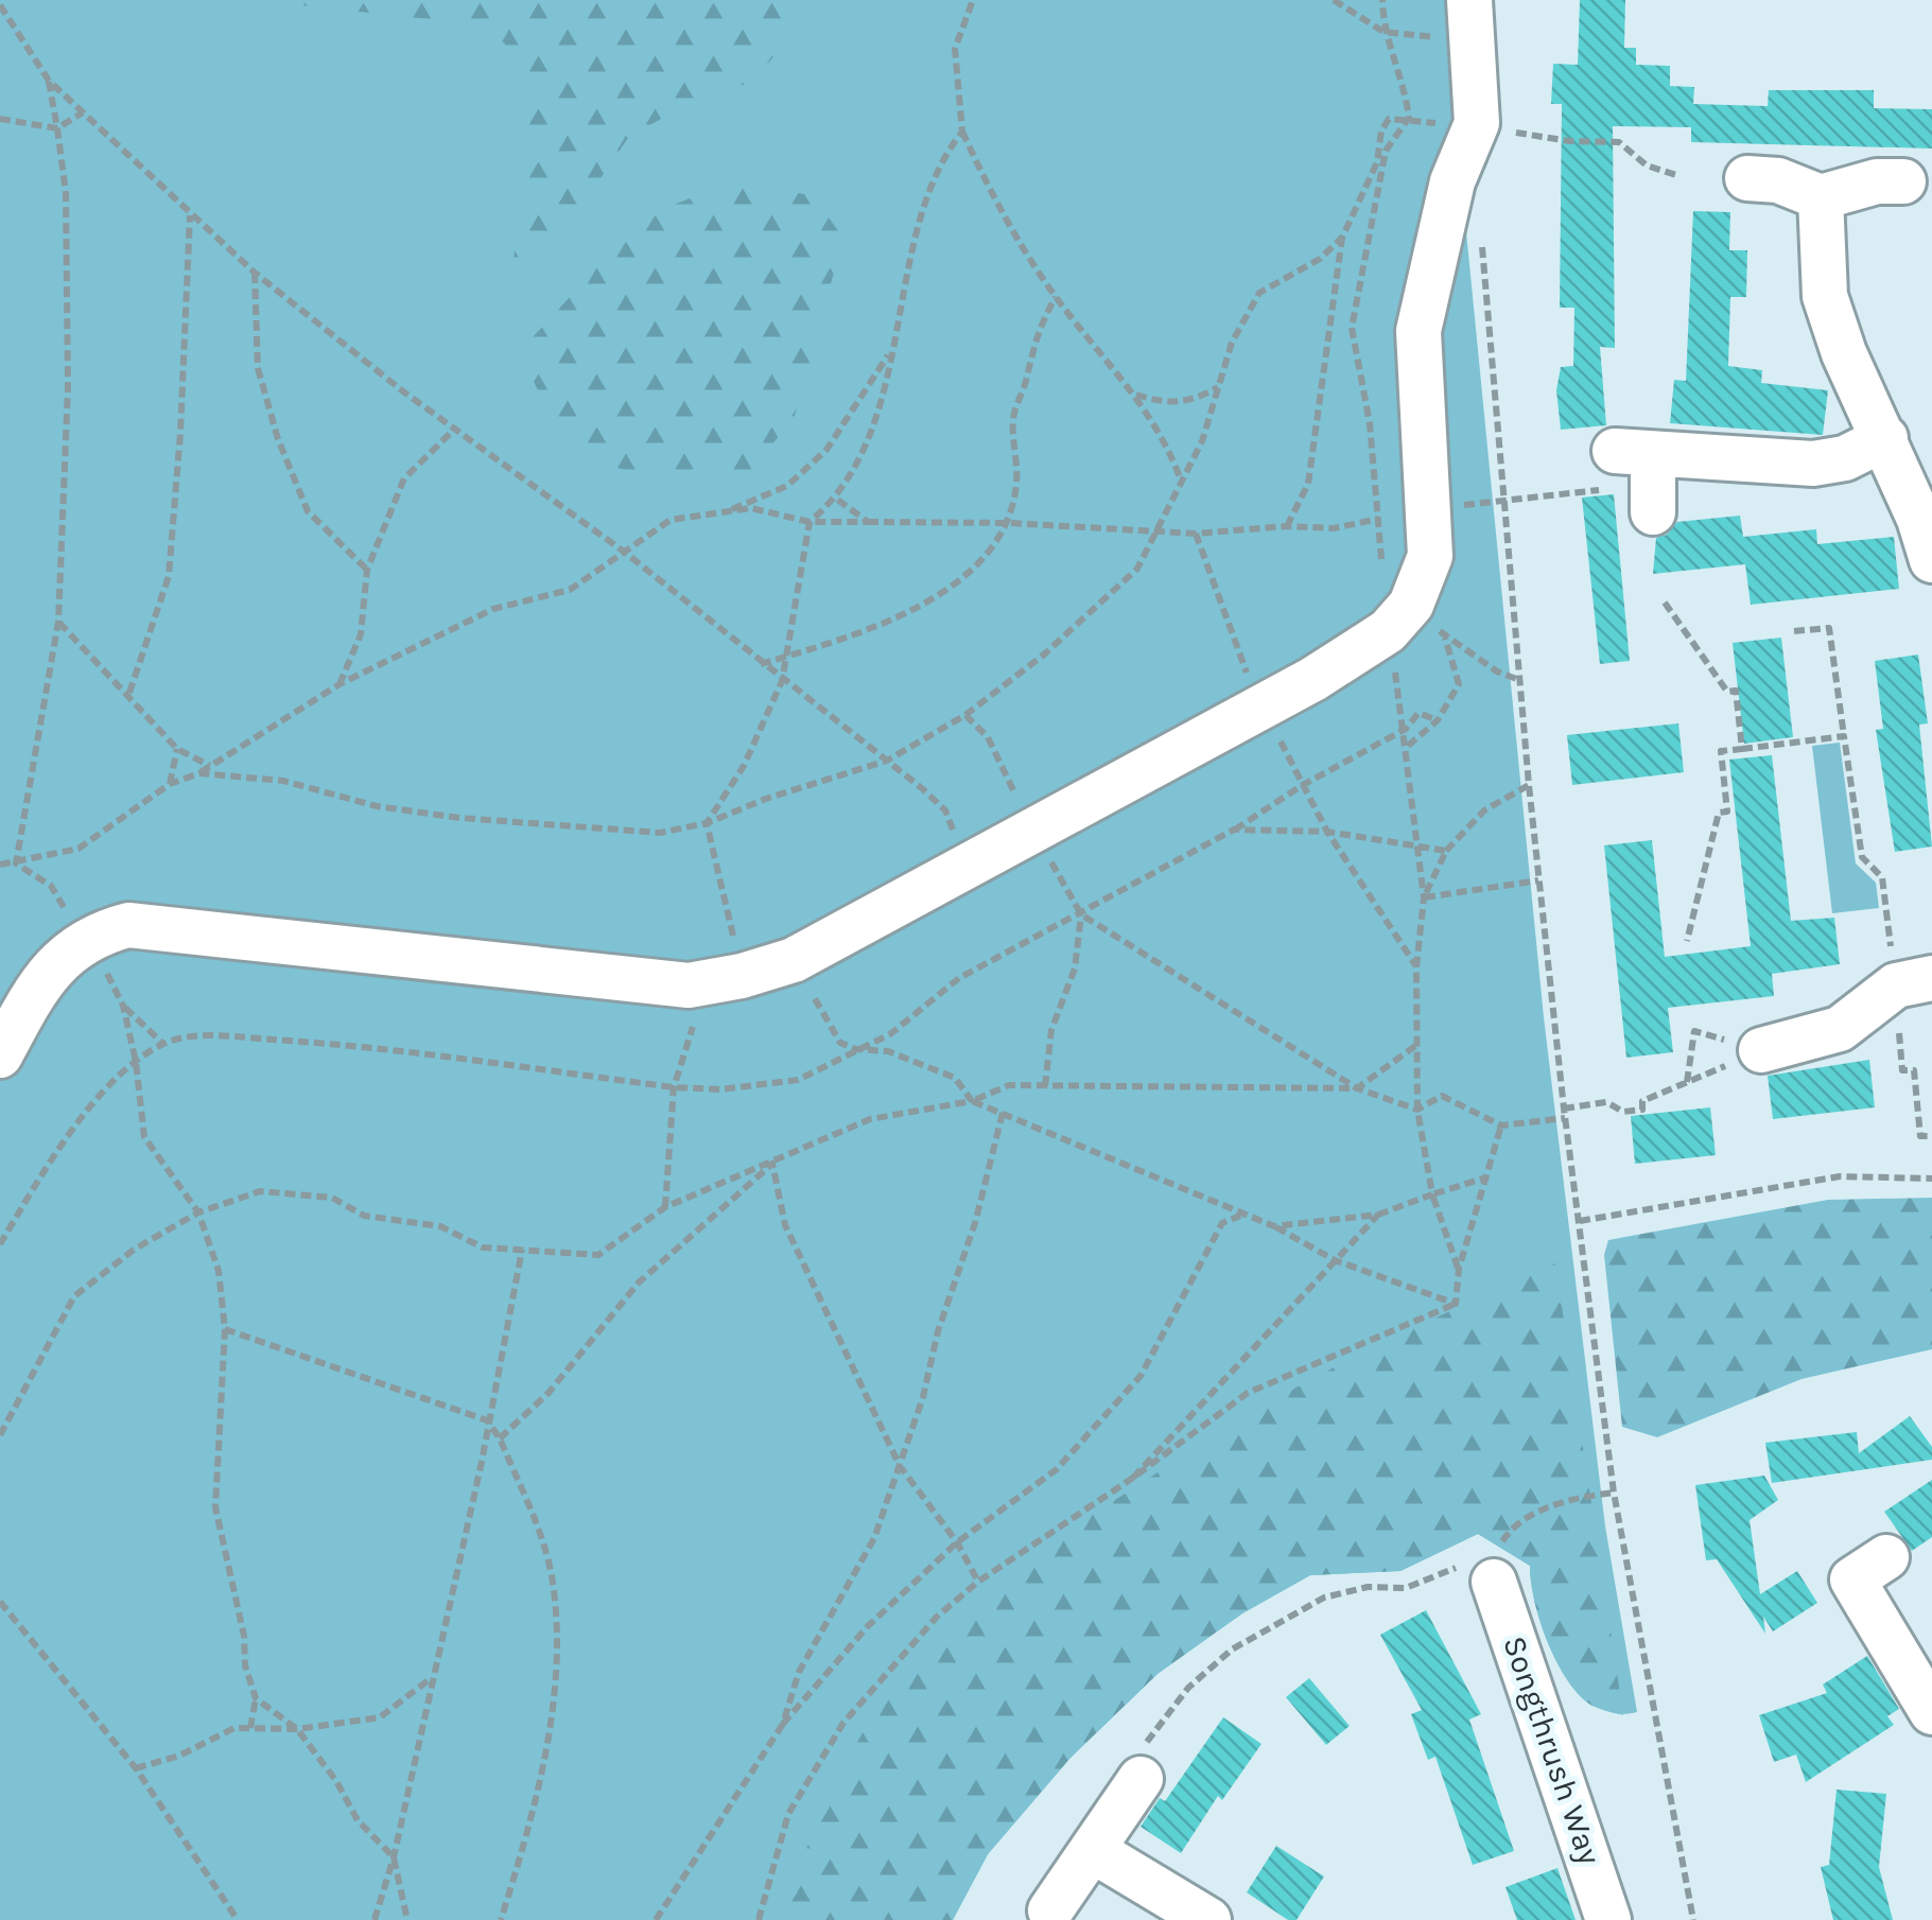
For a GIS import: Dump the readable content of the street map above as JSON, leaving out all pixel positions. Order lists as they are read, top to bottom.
{
  "streets": {
    "street": ["Songthrush Way"]
  }
}
